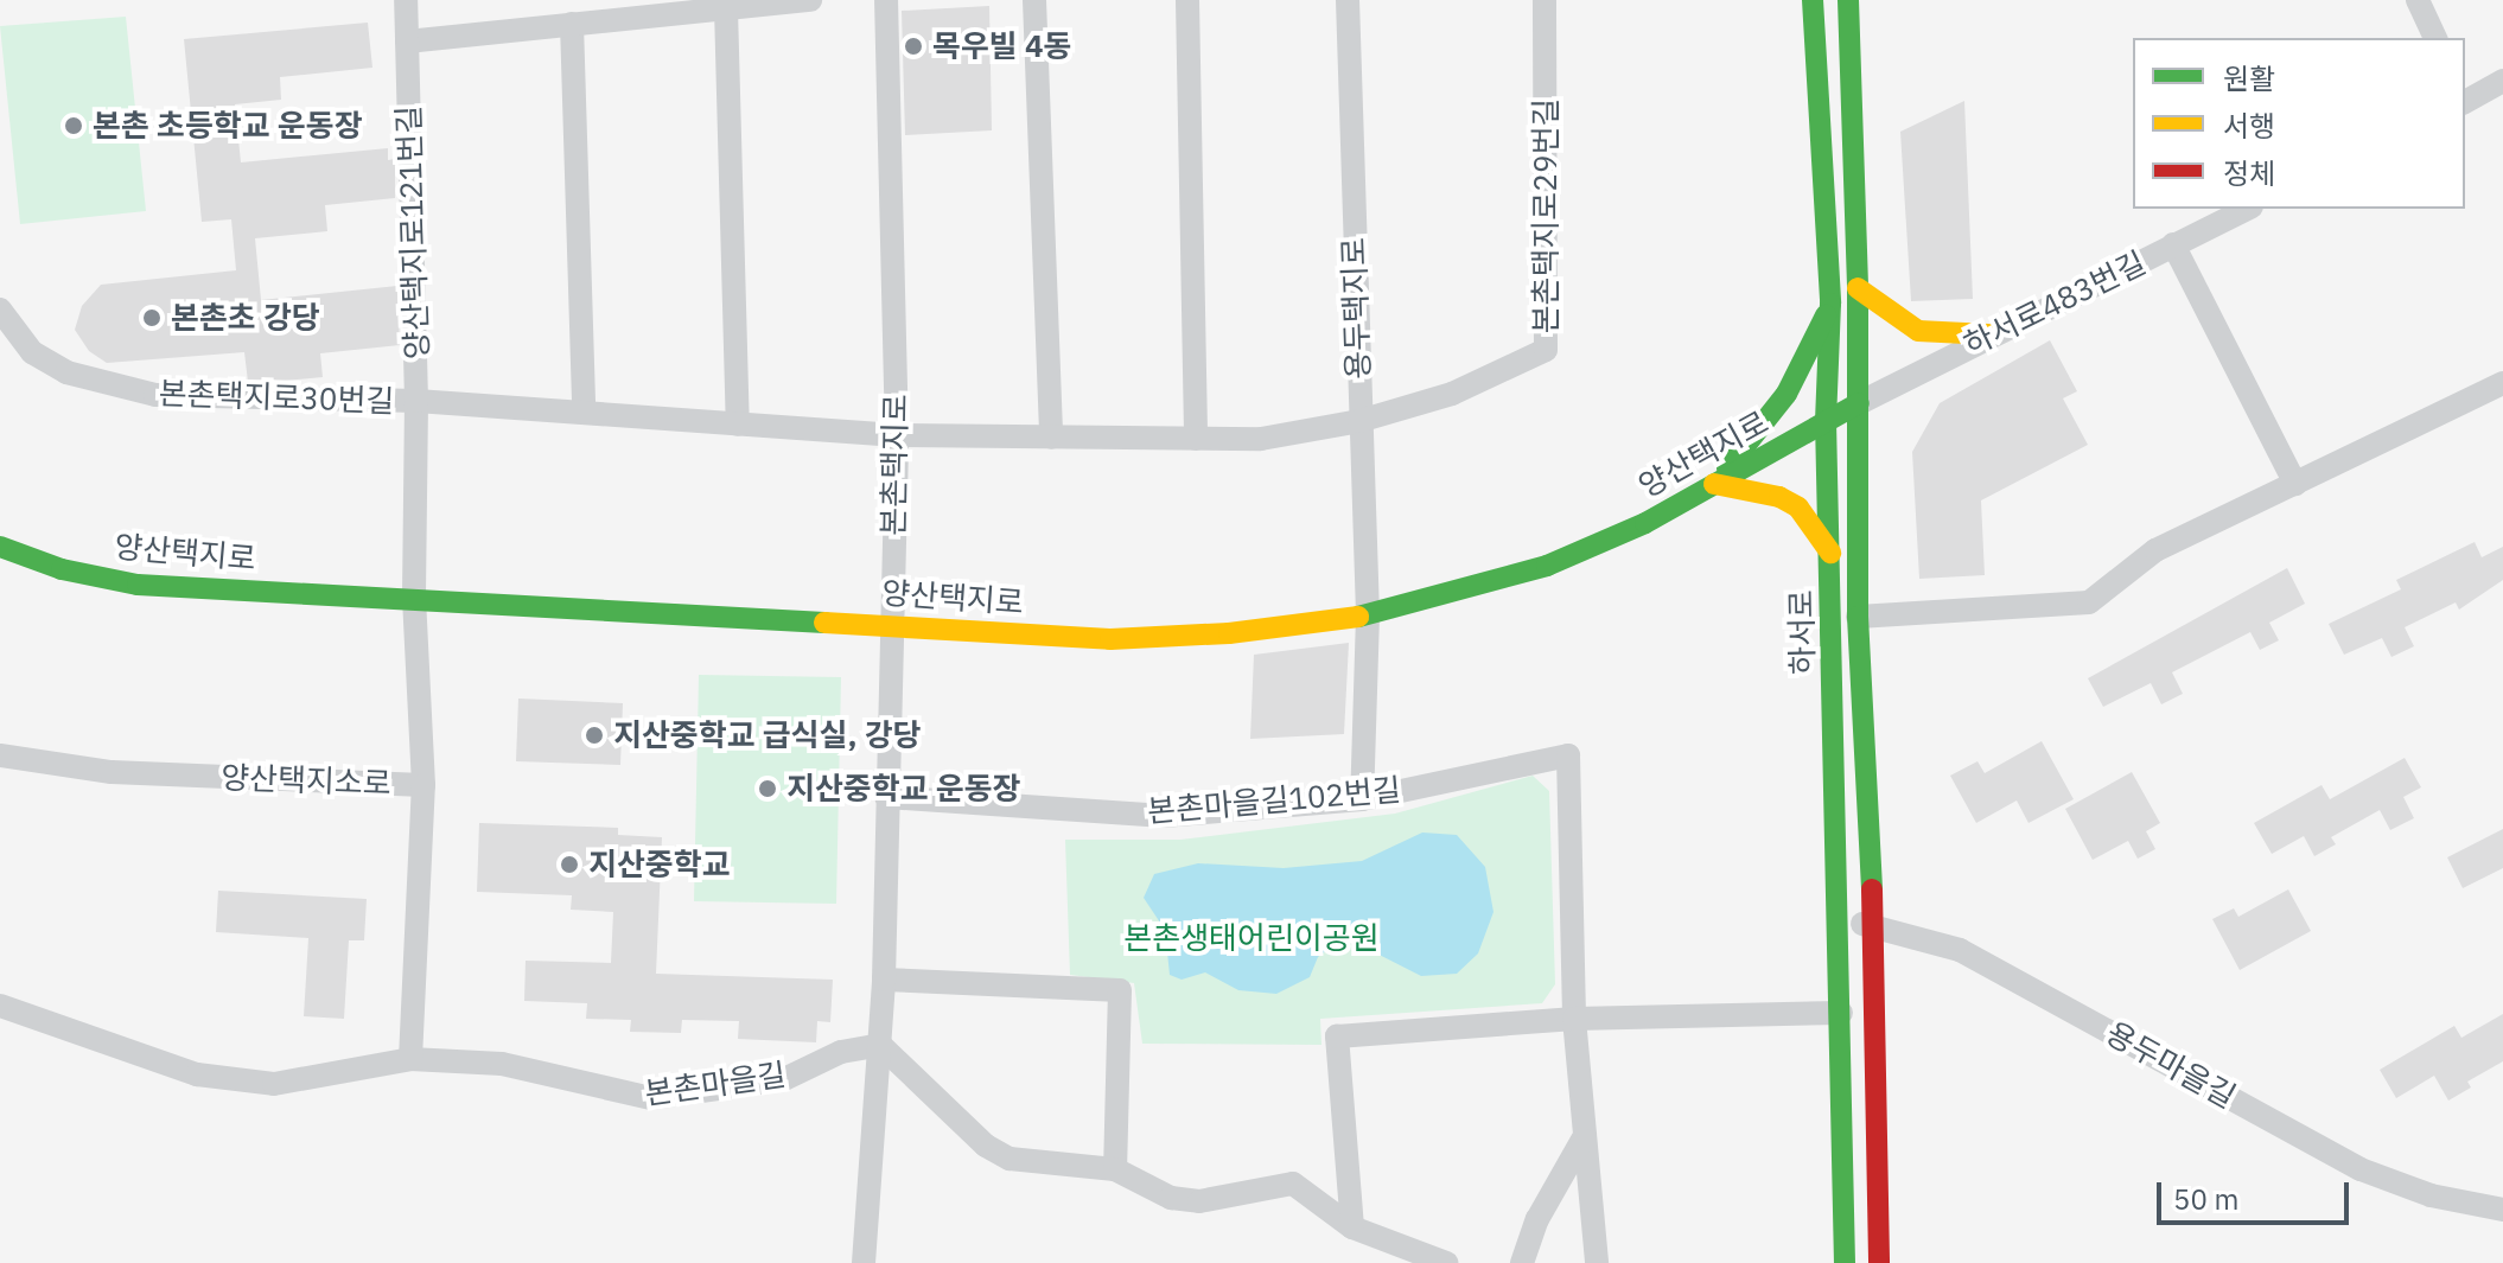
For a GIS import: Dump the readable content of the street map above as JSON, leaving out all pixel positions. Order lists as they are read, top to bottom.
{
  "streets": {
    "main road": ["양산택지로", "하서로"],
    "street": [
      "본촌택지로29번길",
      "양산택지로121번길",
      "하서로483번길",
      "용두택지로",
      "본촌택지로30번길",
      "본촌택지로",
      "양산택지소로",
      "본촌마을길102번길",
      "용두마을길",
      "본촌마을길"
    ]
  },
  "crossings": [
    ["본촌택지로29번길", "용두택지로"],
    ["본촌택지로29번길", "본촌택지로30번길"],
    ["본촌택지로29번길", "본촌택지로"],
    ["양산택지로121번길", "본촌택지로30번길"],
    ["양산택지로121번길", "양산택지로"],
    ["양산택지로121번길", "양산택지소로"],
    ["하서로483번길", "양산택지로"],
    ["하서로483번길", "하서로"],
    ["용두택지로", "양산택지로"],
    ["용두택지로", "본촌마을길102번길"],
    ["본촌택지로30번길", "본촌택지로"],
    ["양산택지로", "본촌택지로"],
    ["양산택지로", "하서로"],
    ["양산택지로", "양산택지소로"],
    ["본촌택지로", "본촌마을길102번길"],
    ["본촌택지로", "본촌마을길"],
    ["하서로", "용두마을길"]
  ],
  "parks": ["본촌생태어린이공원"],
  "places": [
    "목우빌 4동",
    "본촌 초등학교 운동장",
    "본촌초 강당",
    "지산중학교 급식실, 강당",
    "지산중학교 운동장",
    "지산중학교"
  ],
  "legend": ["원활", "서행", "정체"],
  "scale_bar": "50 m"
}
